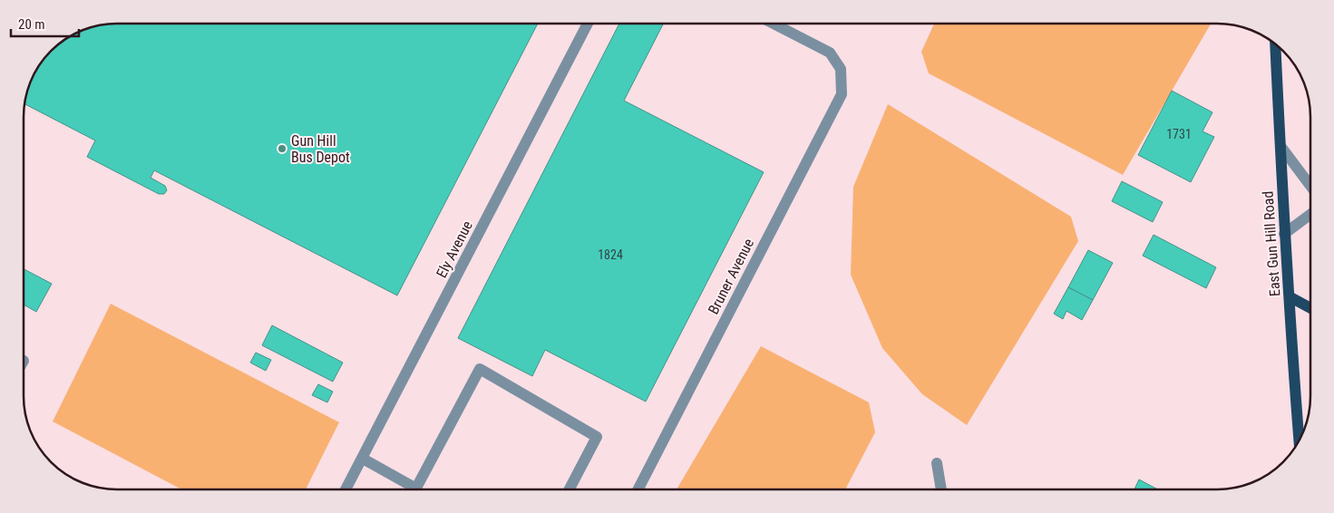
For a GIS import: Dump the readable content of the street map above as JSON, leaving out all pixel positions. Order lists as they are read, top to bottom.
{
  "streets": {
    "main road": ["East Gun Hill Road"],
    "street": ["Ely Avenue", "Bruner Avenue"]
  },
  "places": ["Gun Hill Bus Depot"],
  "house_numbers": ["1731", "1824"],
  "scale_bar": "20 m"
}
